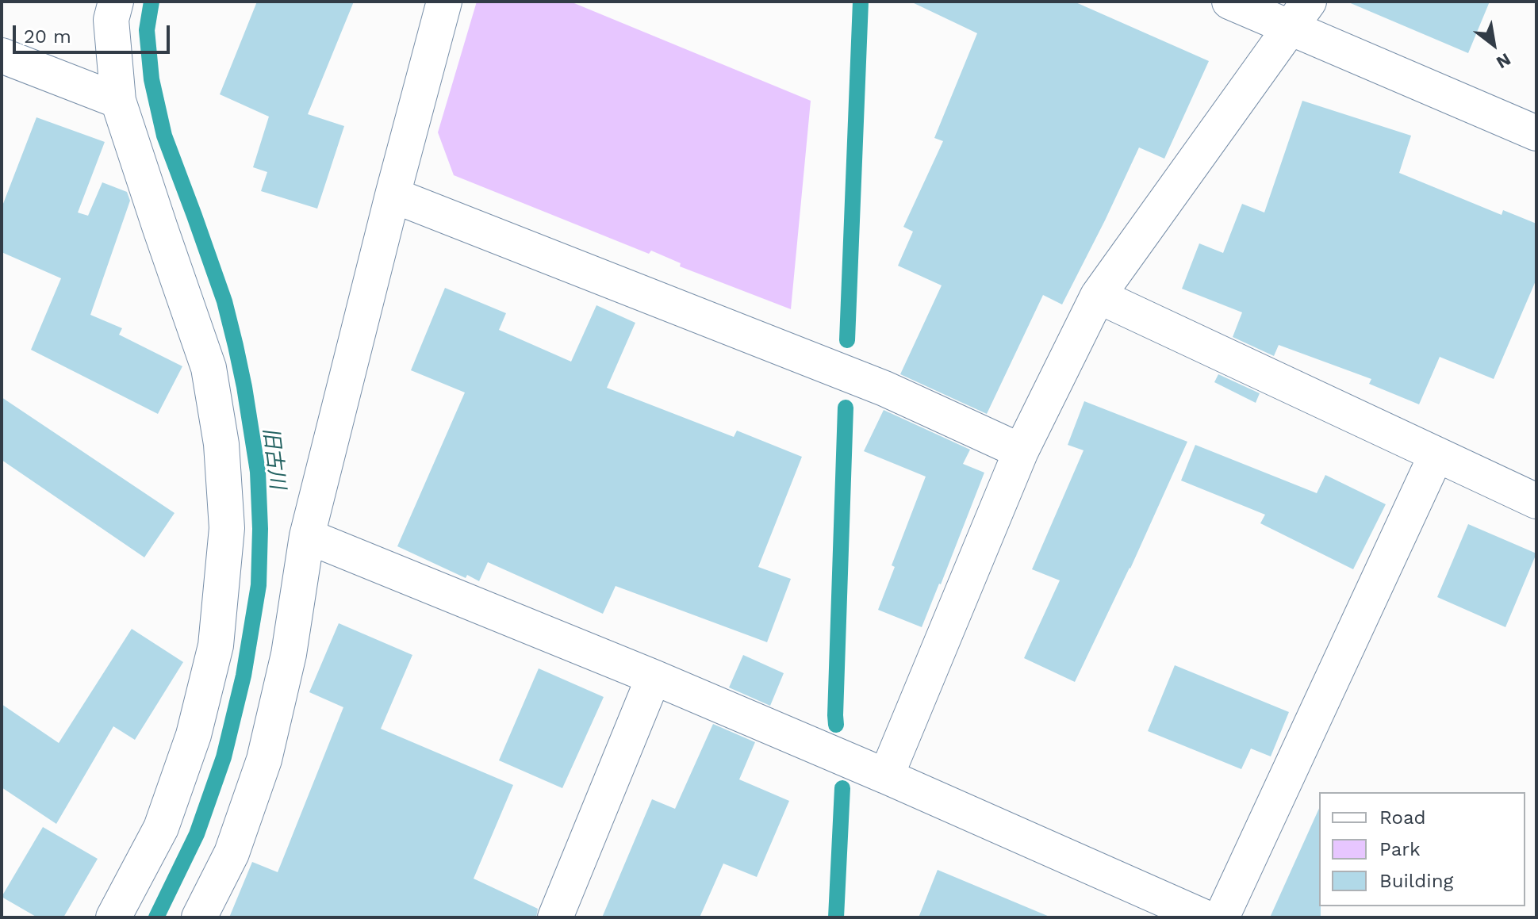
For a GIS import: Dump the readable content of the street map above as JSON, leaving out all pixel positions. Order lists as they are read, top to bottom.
{
  "water": ["旧古川"],
  "legend": ["Road", "Park", "Building"],
  "scale_bar": "20 m",
  "north": "bottom right"
}
